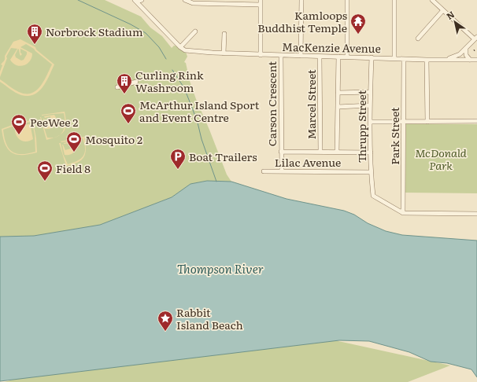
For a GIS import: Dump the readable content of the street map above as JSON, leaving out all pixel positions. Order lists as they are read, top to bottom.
{
  "streets": {
    "street": [
      "MacKenzie Avenue",
      "Carson Crescent",
      "Marcel Street",
      "Thrupp Street",
      "Park Street",
      "Lilac Avenue"
    ]
  },
  "crossings": [
    ["MacKenzie Avenue", "Carson Crescent"],
    ["MacKenzie Avenue", "Marcel Street"],
    ["MacKenzie Avenue", "Thrupp Street"],
    ["MacKenzie Avenue", "Park Street"],
    ["Carson Crescent", "Marcel Street"],
    ["Carson Crescent", "Thrupp Street"],
    ["Carson Crescent", "Lilac Avenue"],
    ["Thrupp Street", "Park Street"],
    ["Thrupp Street", "Lilac Avenue"]
  ],
  "water": ["Thompson River"],
  "parks": ["McDonald Park"],
  "places": {
    "temple": ["Kamloops Buddhist Temple"],
    "building": ["Norbrock Stadium", "Curling Rink Washroom"],
    "sports": [
      "McArthur Island Sport and Event Centre",
      "PeeWee 2",
      "Mosquito 2",
      "Field 8"
    ],
    "parking": ["Boat Trailers"],
    "place": ["Rabbit Island Beach"]
  },
  "north": "top left"
}
